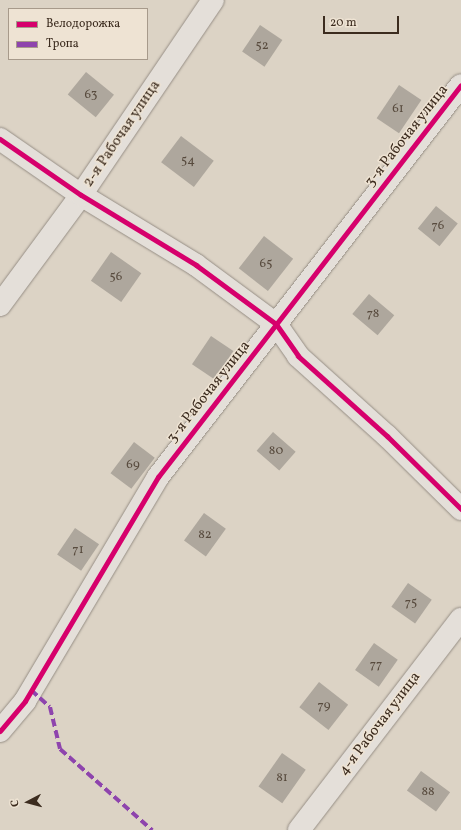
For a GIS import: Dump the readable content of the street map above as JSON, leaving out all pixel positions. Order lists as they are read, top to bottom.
{
  "streets": {
    "street": ["2-я Рабочая улица", "3-я Рабочая улица", "4-я Рабочая улица"]
  },
  "house_numbers": [
    "52",
    "63",
    "61",
    "54",
    "76",
    "65",
    "56",
    "78",
    "80",
    "69",
    "82",
    "71",
    "75",
    "77",
    "79",
    "81",
    "88"
  ],
  "legend": ["Велодорожка", "Тропа"],
  "scale_bar": "20 m",
  "north": "left"
}
